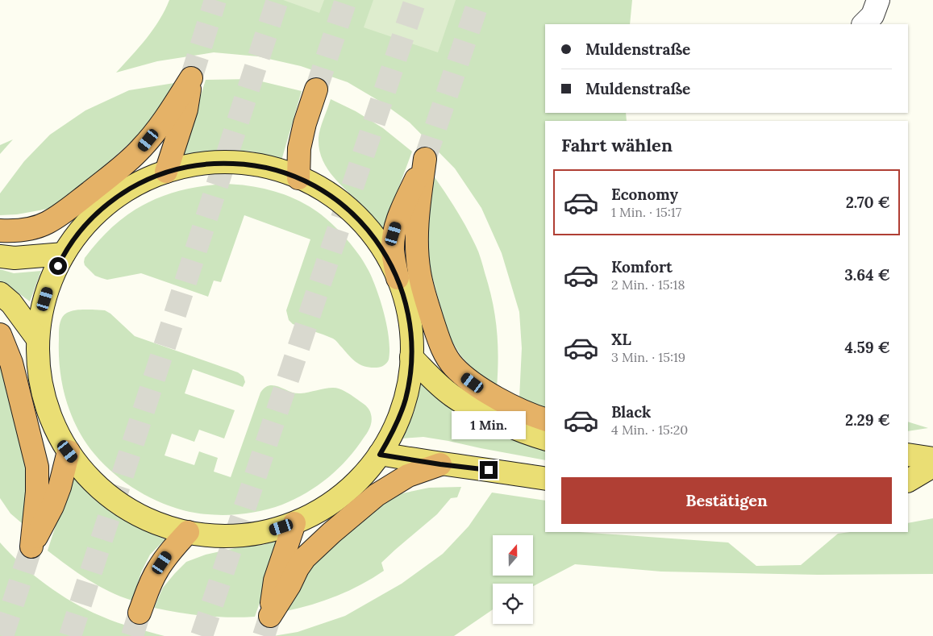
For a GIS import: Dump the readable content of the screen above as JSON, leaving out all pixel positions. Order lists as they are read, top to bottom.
{
  "north": "top",
  "page": {
    "banner": ["Muldenstraße", "Muldenstraße"],
    "heading": "Fahrt wählen",
    "list": [
      {
        "name": "Economy",
        "note": "1 Min. · 15:17",
        "value": "2.70 €"
      },
      {
        "name": "Komfort",
        "note": "2 Min. · 15:18",
        "value": "3.64 €"
      },
      {
        "name": "XL",
        "note": "3 Min. · 15:19",
        "value": "4.59 €"
      },
      {
        "name": "Black",
        "note": "4 Min. · 15:20",
        "value": "2.29 €"
      }
    ],
    "bubble": "1 Min.",
    "buttons": "Bestätigen"
  }
}
